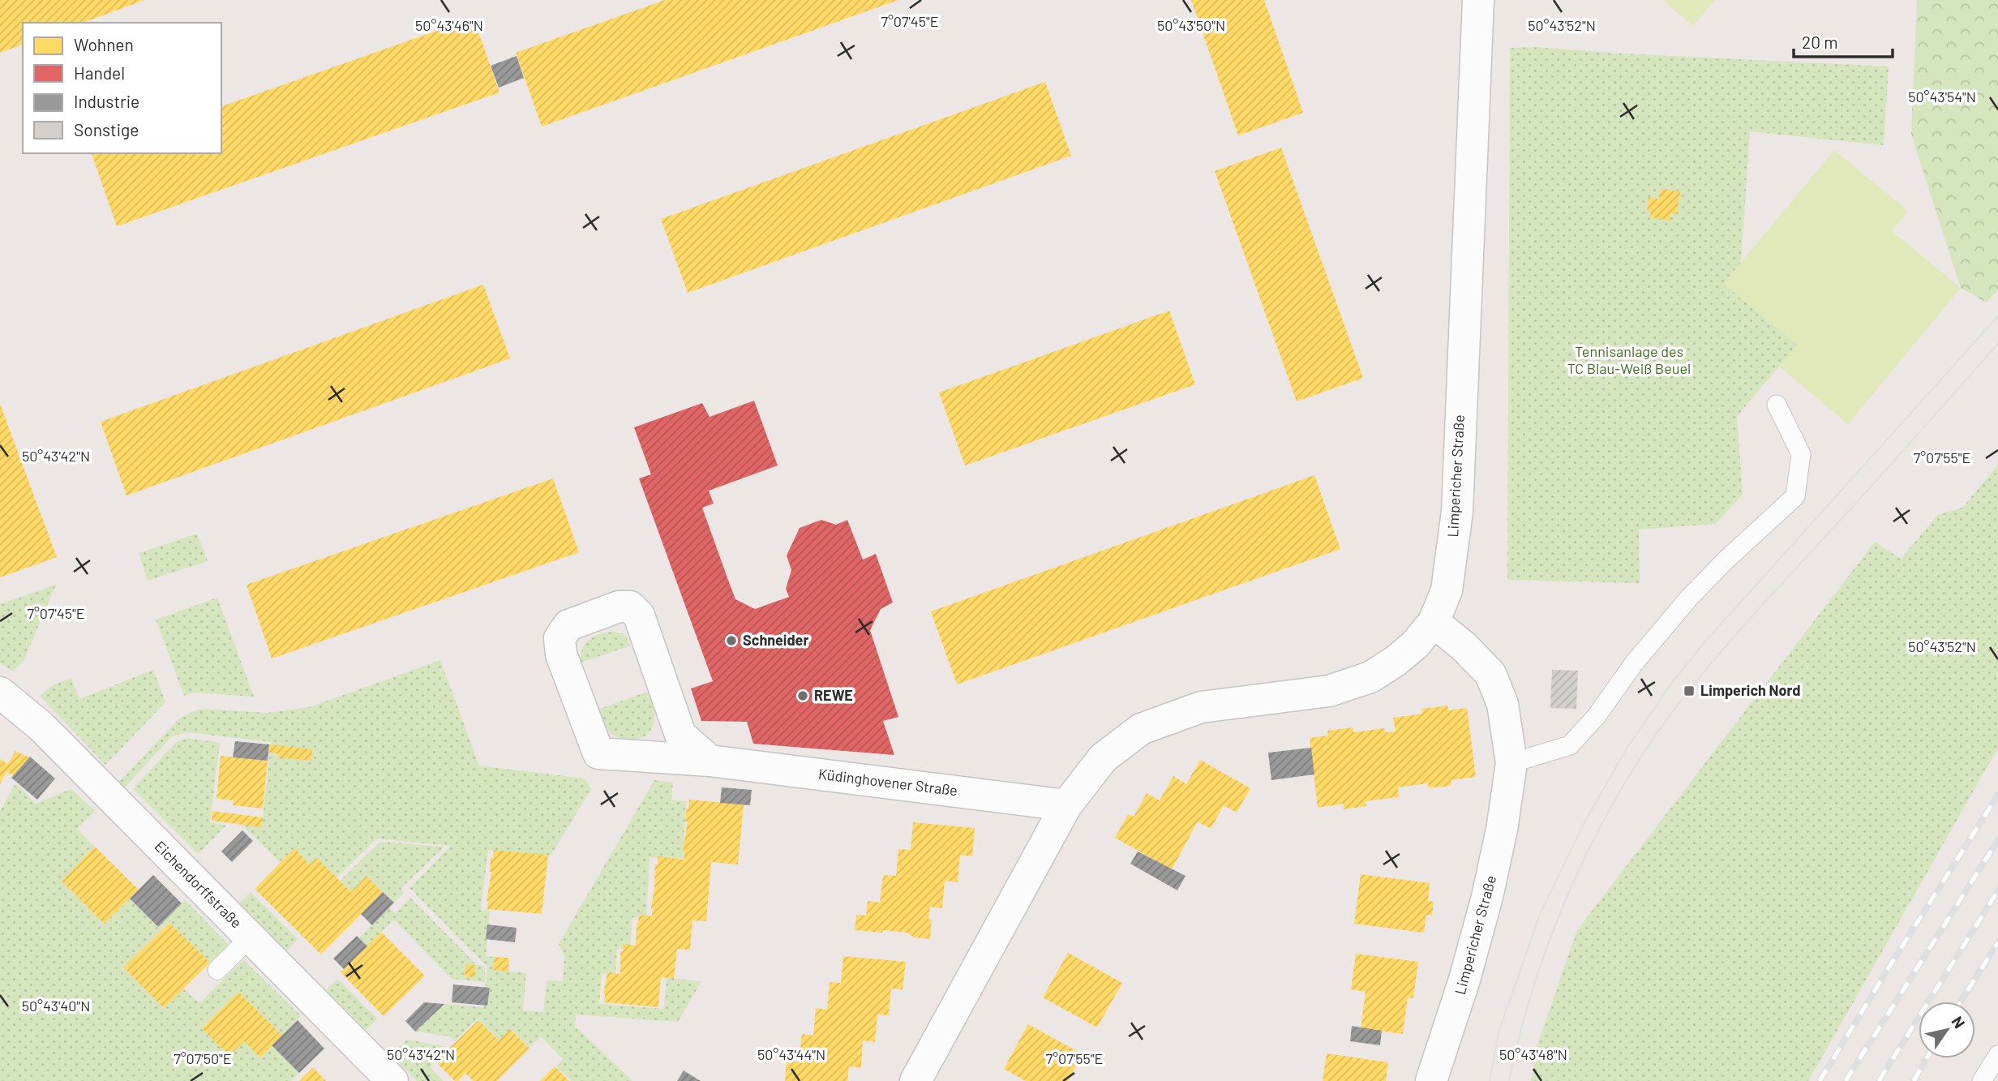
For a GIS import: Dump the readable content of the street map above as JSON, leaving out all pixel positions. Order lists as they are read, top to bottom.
{
  "streets": {
    "street": ["Limpericher Straße", "Küdinghovener Straße", "Eichendorffstraße"]
  },
  "parks": ["Tennisanlage des TC Blau-Weiß Beuel"],
  "places": {
    "other": ["Schneider", "REWE"],
    "transit": ["Limperich Nord"]
  },
  "legend": [
    "Wohnen",
    "Handel",
    "Industrie",
    "Sonstige"
  ],
  "scale_bar": "20 m",
  "north": "top right",
  "coordinates": [
    "7°07'45\"E",
    "50°43'50\"N",
    "50°43'46\"N",
    "50°43'52\"N",
    "50°43'54\"N",
    "50°43'42\"N",
    "7°07'55\"E",
    "50°43'40\"N",
    "50°43'44\"N",
    "50°43'48\"N",
    "7°07'50\"E"
  ]
}
